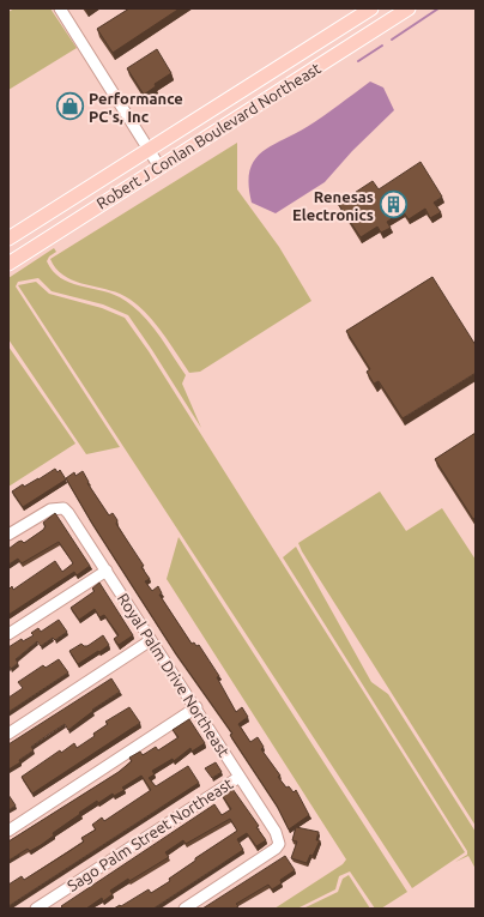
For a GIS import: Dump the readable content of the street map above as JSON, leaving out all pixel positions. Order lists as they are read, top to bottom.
{
  "streets": {
    "main road": ["Robert J Conlan Boulevard Northeast"],
    "street": ["Royal Palm Drive Northeast", "Sago Palm Street Northeast"]
  },
  "crossings": [
    ["Royal Palm Drive Northeast", "Sago Palm Street Northeast"]
  ],
  "places": {
    "shop": ["Performance PC's, Inc"],
    "building": ["Renesas Electronics"]
  }
}
